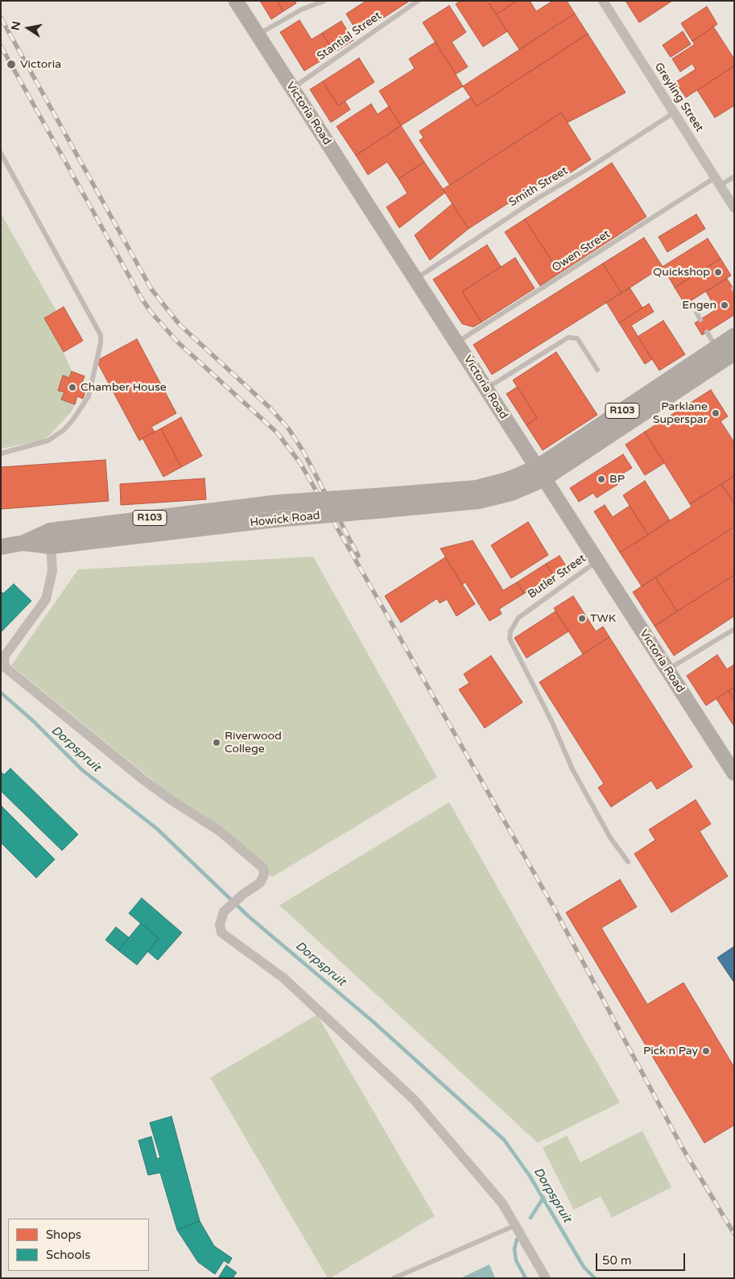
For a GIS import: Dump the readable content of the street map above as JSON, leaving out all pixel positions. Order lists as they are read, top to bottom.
{
  "streets": {
    "main road": ["Victoria Road", "R103", "Howick Road"],
    "street": ["Greyling Street"],
    "lane": [
      "Stantial Street",
      "Smith Street",
      "Owen Street",
      "Butler Street"
    ]
  },
  "crossings": [
    ["Stantial Street", "Victoria Road"],
    ["Greyling Street", "Smith Street"],
    ["Greyling Street", "Owen Street"],
    ["Victoria Road", "Smith Street"],
    ["Victoria Road", "Owen Street"],
    ["Victoria Road", "R103"],
    ["Victoria Road", "Howick Road"],
    ["Victoria Road", "Butler Street"],
    ["R103", "Howick Road"]
  ],
  "water": ["Dorpspruit"],
  "places": [
    "Victoria",
    "Quickshop",
    "Engen",
    "Chamber House",
    "Parklane Superspar",
    "BP",
    "TWK",
    "Riverwood College",
    "Pick n Pay"
  ],
  "legend": ["Shops", "Schools"],
  "scale_bar": "50 m",
  "north": "left"
}
